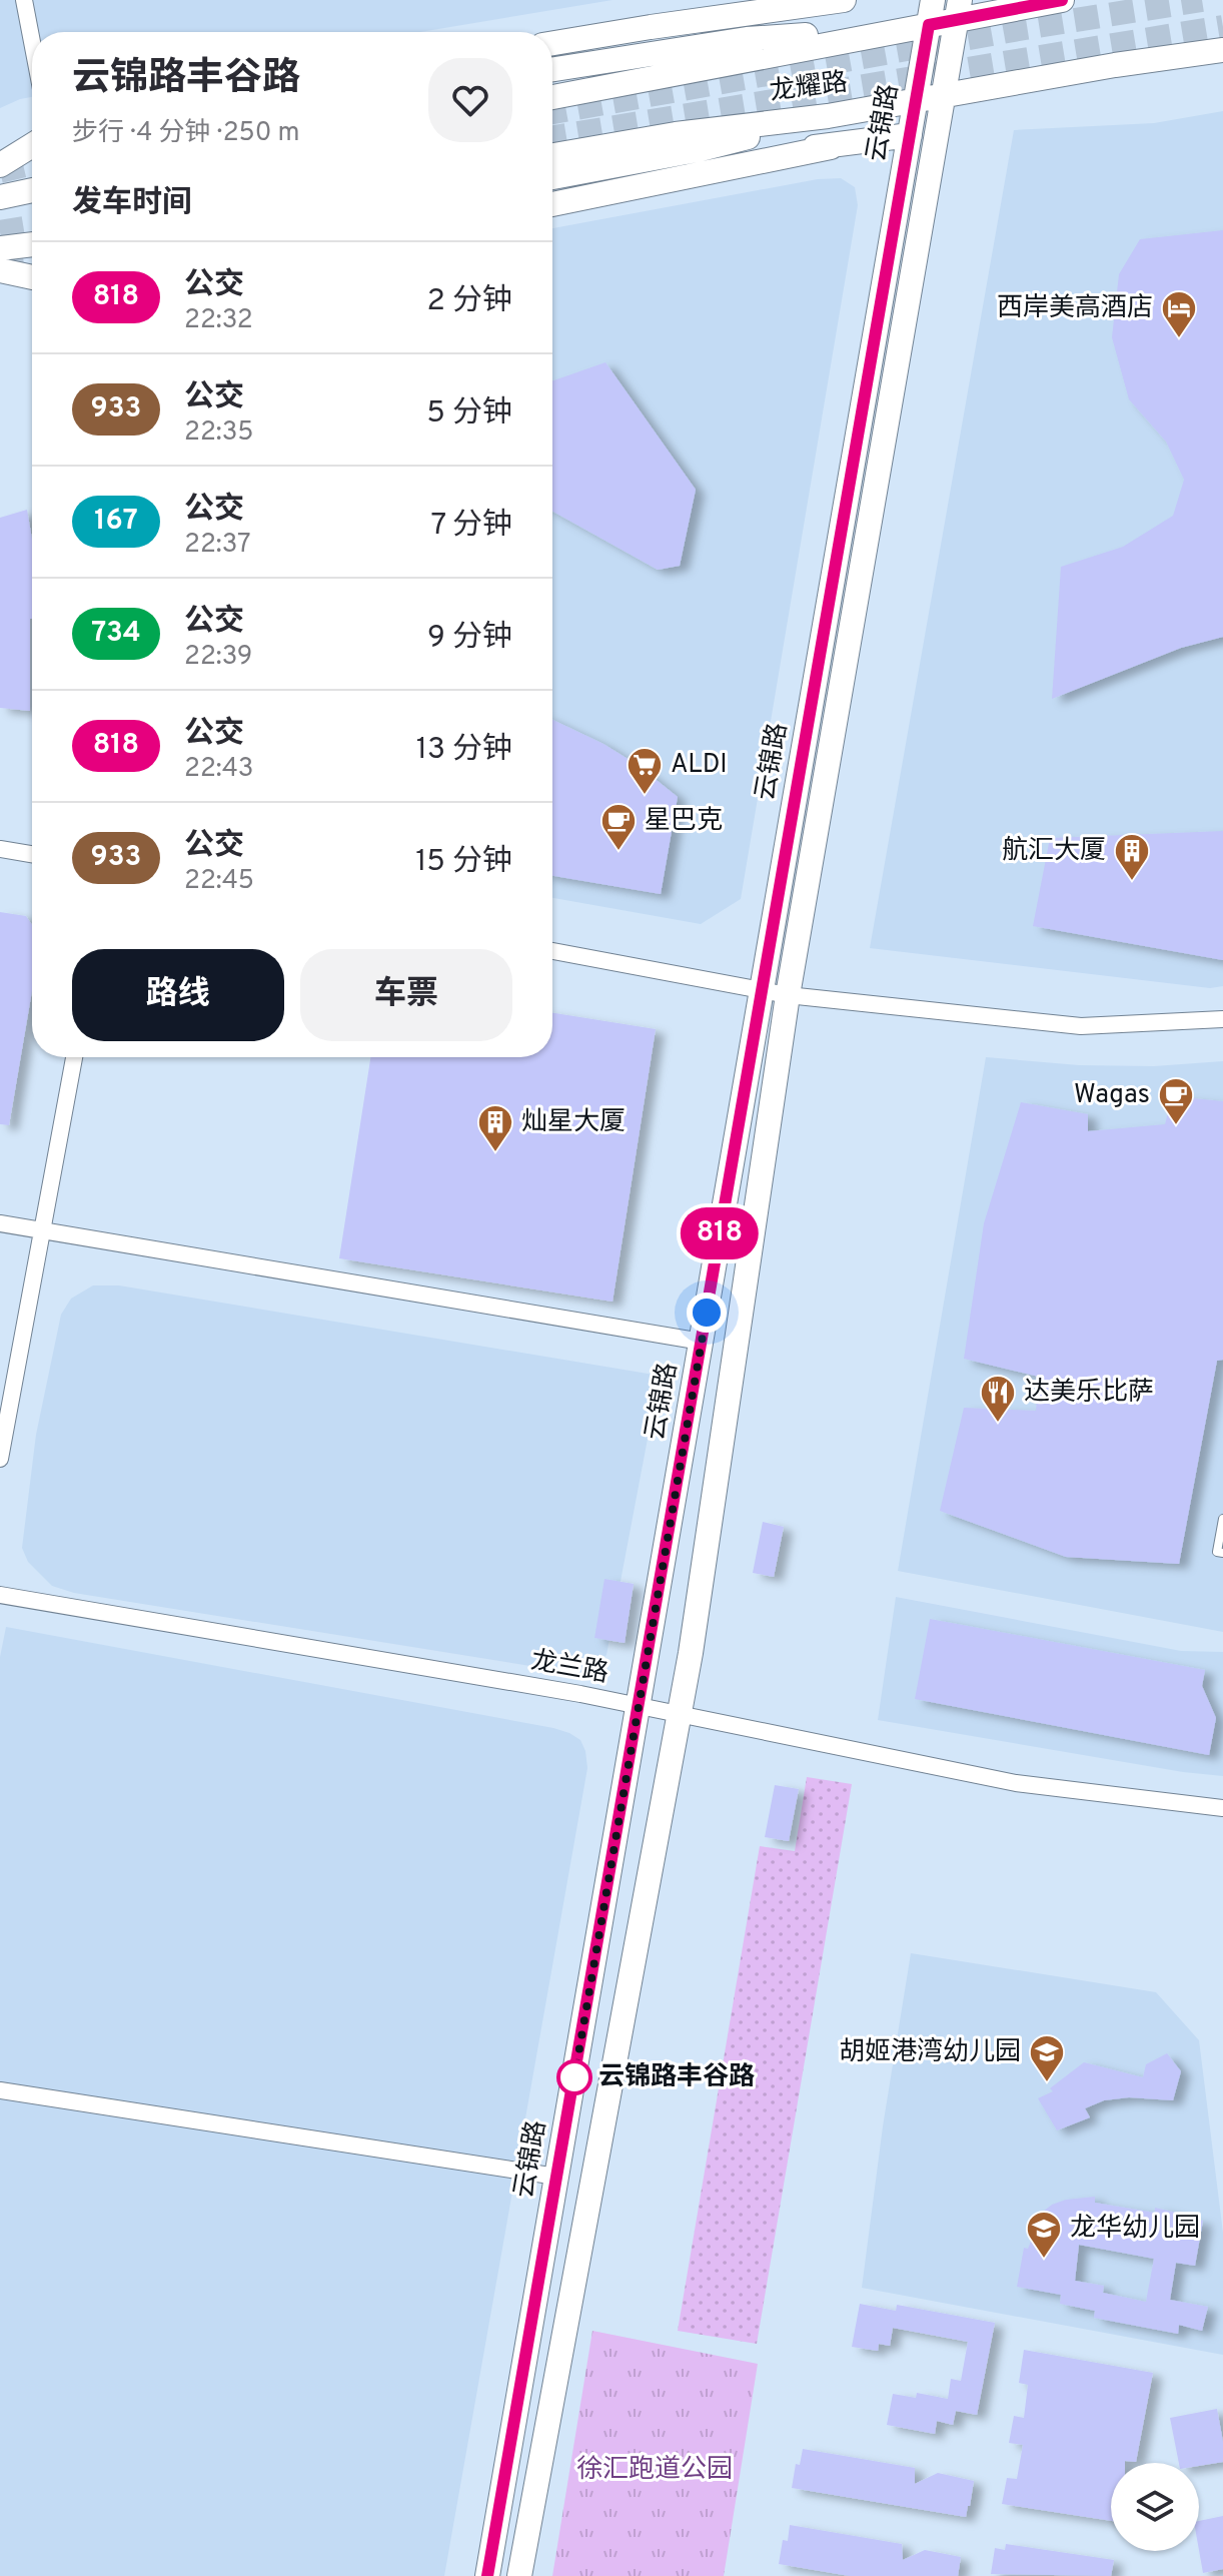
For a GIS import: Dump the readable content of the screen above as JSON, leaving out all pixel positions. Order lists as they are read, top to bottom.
{
  "streets": {
    "main road": ["龙耀路", "云锦路"],
    "street": ["龙兰路"]
  },
  "crossings": [
    ["龙耀路", "云锦路"],
    ["云锦路", "龙兰路"]
  ],
  "parks": ["徐汇跑道公园"],
  "places": {
    "hotel": ["西岸美高酒店"],
    "supermarket": ["ALDI"],
    "cafe": ["星巴克", "Wagas"],
    "building": ["航汇大厦", "灿星大厦"],
    "restaurant": ["达美乐比萨"],
    "other": ["云锦路丰谷路"],
    "school or university": ["胡姬港湾幼儿园", "龙华幼儿园"]
  },
  "lines": ["bus line 818"],
  "page": {
    "on_map": "818",
    "heading": [
      ["云锦路丰谷路", "步行 · 4 分钟 · 250 m"],
      "发车时间"
    ],
    "list": [
      {
        "mark": "818",
        "name": "公交",
        "note": "22:32",
        "value": "2 分钟"
      },
      {
        "mark": "933",
        "name": "公交",
        "note": "22:35",
        "value": "5 分钟"
      },
      {
        "mark": "167",
        "name": "公交",
        "note": "22:37",
        "value": "7 分钟"
      },
      {
        "mark": "734",
        "name": "公交",
        "note": "22:39",
        "value": "9 分钟"
      },
      {
        "mark": "818",
        "name": "公交",
        "note": "22:43",
        "value": "13 分钟"
      },
      {
        "mark": "933",
        "name": "公交",
        "note": "22:45",
        "value": "15 分钟"
      }
    ],
    "buttons": ["路线", "车票"]
  }
}
